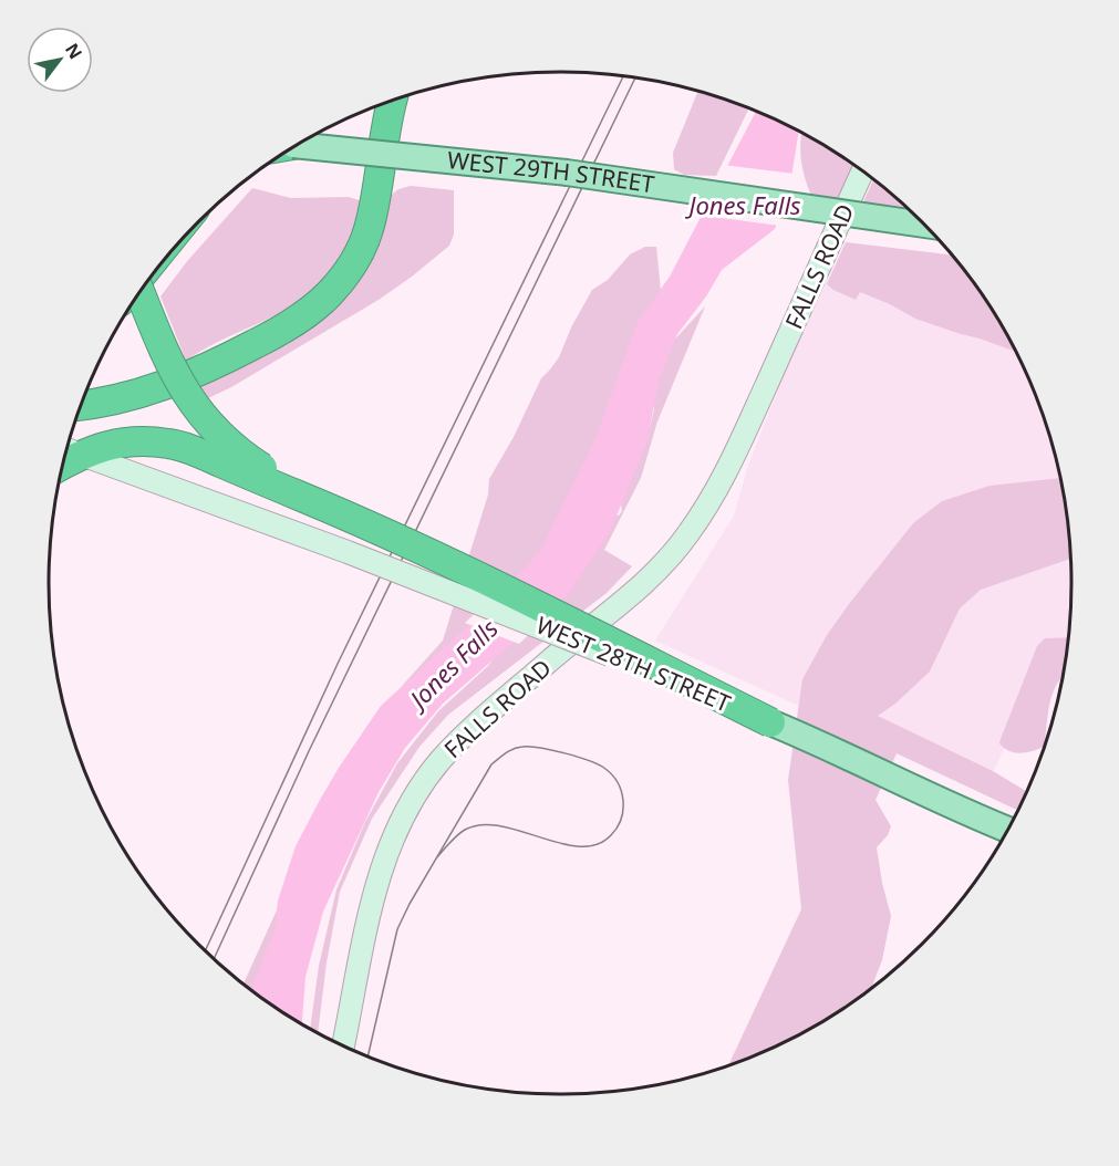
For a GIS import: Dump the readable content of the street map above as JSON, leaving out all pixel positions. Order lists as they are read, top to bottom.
{
  "streets": {
    "main road": ["WEST 29TH STREET", "FALLS ROAD", "WEST 28TH STREET"]
  },
  "water": ["Jones Falls"],
  "north": "top right"
}
